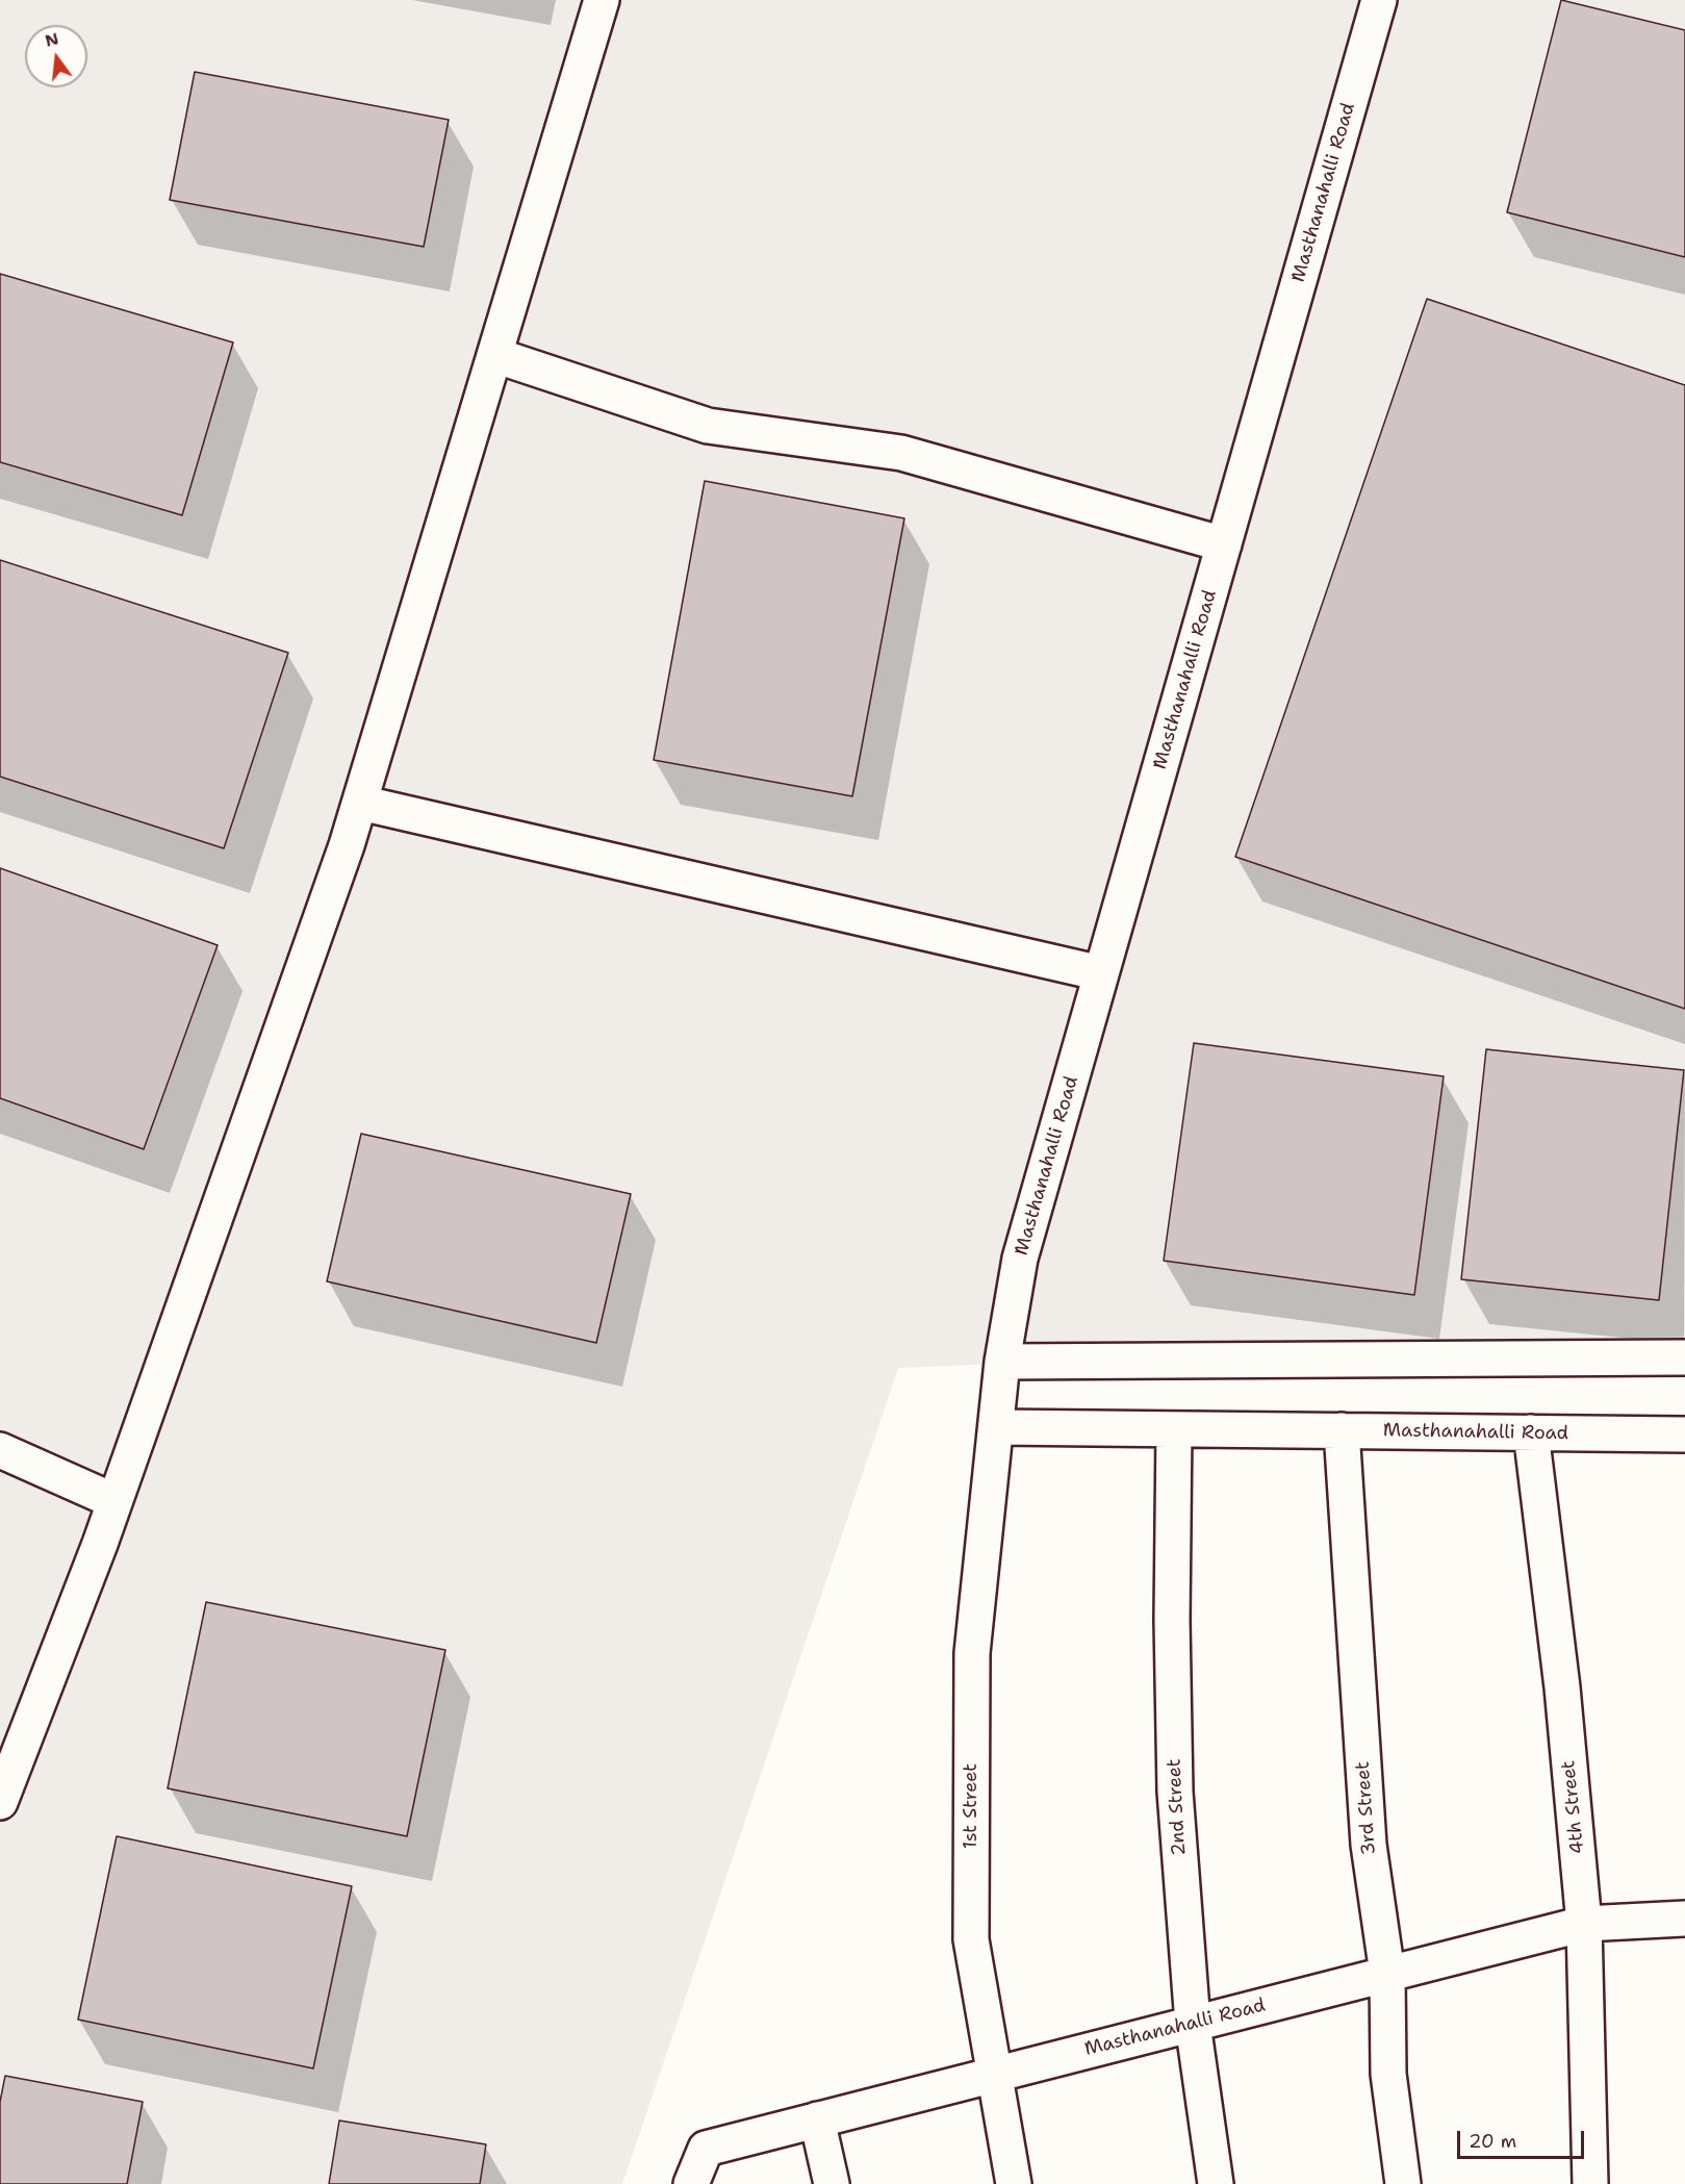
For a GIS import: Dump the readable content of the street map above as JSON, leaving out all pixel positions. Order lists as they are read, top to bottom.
{
  "streets": {
    "street": [
      "Masthanahalli Road",
      "1st Street",
      "2nd Street",
      "4th Street",
      "3rd Street"
    ]
  },
  "crossings": [
    ["Masthanahalli Road", "1st Street"],
    ["Masthanahalli Road", "2nd Street"],
    ["Masthanahalli Road", "4th Street"],
    ["Masthanahalli Road", "3rd Street"]
  ],
  "scale_bar": "20 m",
  "north": "top"
}
